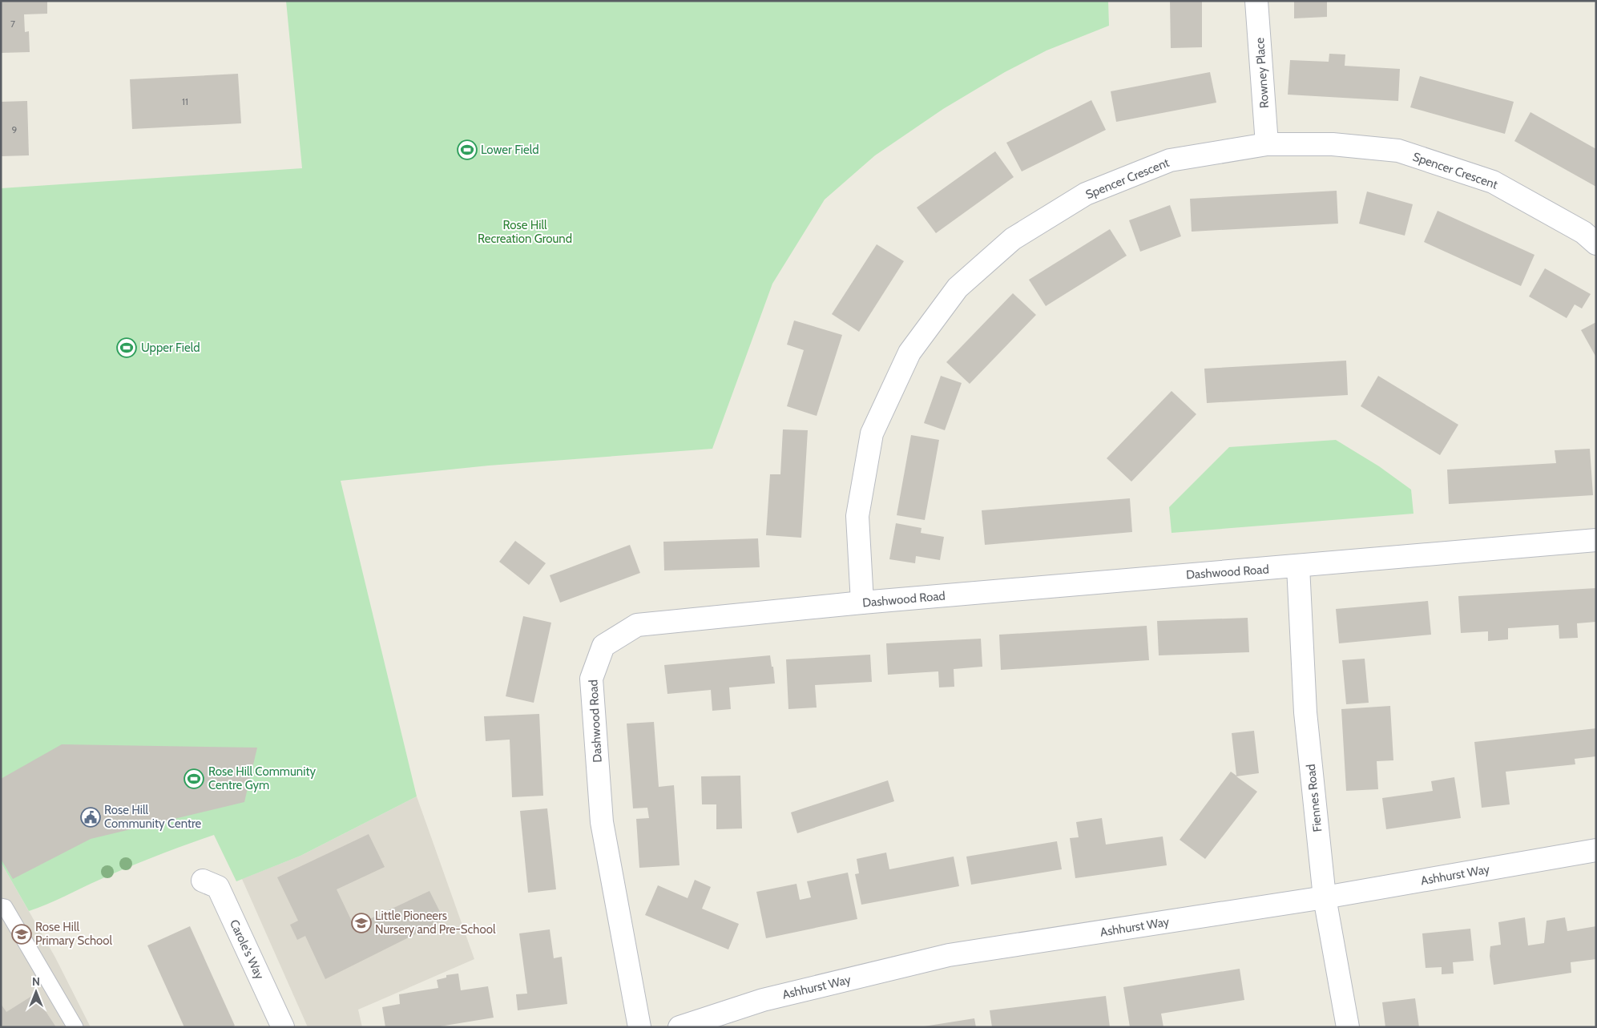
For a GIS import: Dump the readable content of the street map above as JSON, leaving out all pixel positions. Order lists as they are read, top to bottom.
{
  "streets": {
    "street": [
      "Rowney Place",
      "Spencer Crescent",
      "Dashwood Road",
      "Fiennes Road",
      "Ashhurst Way",
      "Carole's Way"
    ]
  },
  "crossings": [
    ["Rowney Place", "Spencer Crescent"],
    ["Spencer Crescent", "Dashwood Road"],
    ["Dashwood Road", "Fiennes Road"],
    ["Fiennes Road", "Ashhurst Way"]
  ],
  "parks": ["Rose Hill Recreation Ground"],
  "places": {
    "sports": ["Lower Field", "Upper Field", "Rose Hill Community Centre Gym"],
    "public building": ["Rose Hill Community Centre"],
    "school or university": ["Little Pioneers Nursery and Pre-School", "Rose Hill Primary School"]
  },
  "house_numbers": ["7", "11", "9"],
  "north": "top"
}
